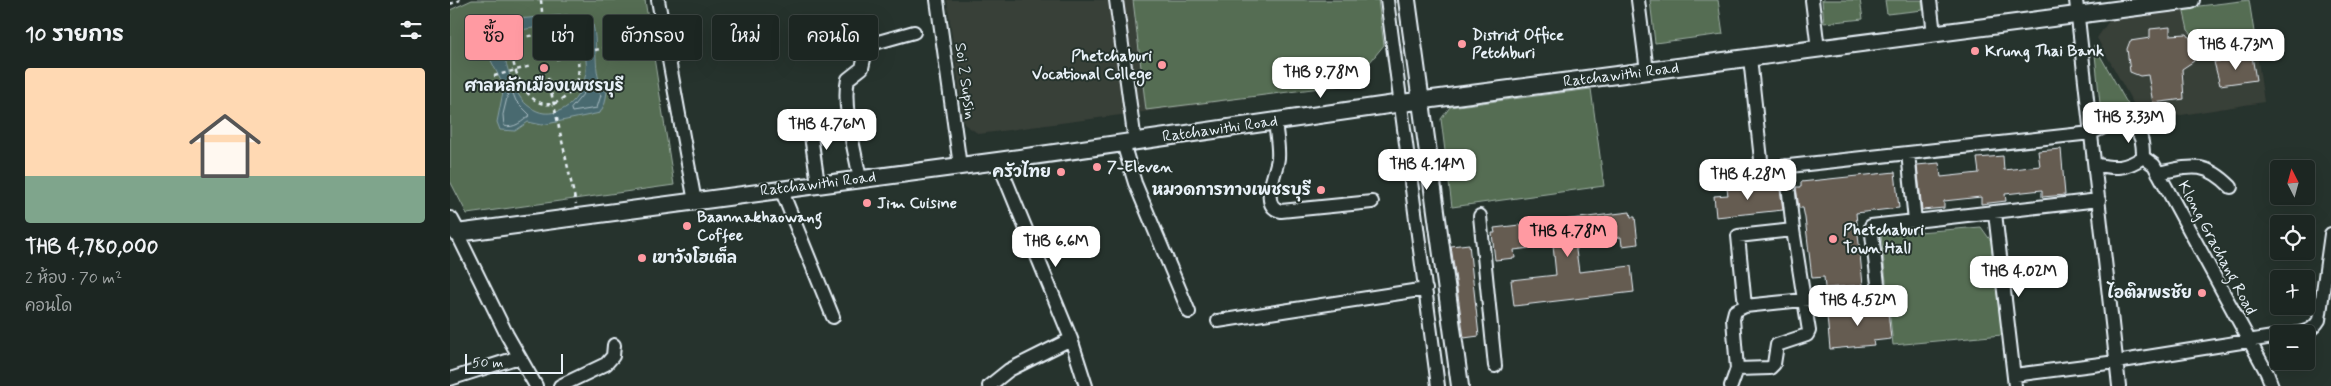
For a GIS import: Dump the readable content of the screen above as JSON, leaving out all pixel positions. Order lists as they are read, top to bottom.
{
  "streets": {
    "main road": ["Ratchawithi Road"],
    "street": ["Soi 2 Supsin", "Klong Grachang Road"]
  },
  "crossings": [
    ["Ratchawithi Road", "Soi 2 Supsin"]
  ],
  "places": [
    "District Office Petchburi",
    "Krung Thai Bank",
    "Phetchaburi Vocational College",
    "ศาลหลักเมืองเพชรบุรี",
    "7-Eleven",
    "ครัวไทย",
    "หมวดการทางเพชรบุรี",
    "Jim Cuisine",
    "Baannakhaowang Coffee",
    "Phetchaburi Town Hall",
    "เขาวังโฮเต็ล",
    "ไอติมพรชัย"
  ],
  "scale_bar": "50 m",
  "north": "top",
  "page": {
    "heading": "10 รายการ",
    "chip": [
      "ซื้อ",
      "เช่า",
      "ตัวกรอง",
      "ใหม่",
      "คอนโด"
    ],
    "price": [
      "THB 4.73M",
      "THB 9.78M",
      "THB 3.33M",
      "THB 4.76M",
      "THB 4.14M",
      "THB 4.28M",
      "THB 4.78M",
      "THB 6.6M",
      "THB 4.02M",
      "THB 4.52M"
    ],
    "list": [
      {
        "name": "THB 4,780,000",
        "note": "2 ห้อง · 70 m² · คอนโด"
      }
    ],
    "map_buttons": ["+", "−"],
    "scale": "50 m"
  }
}
